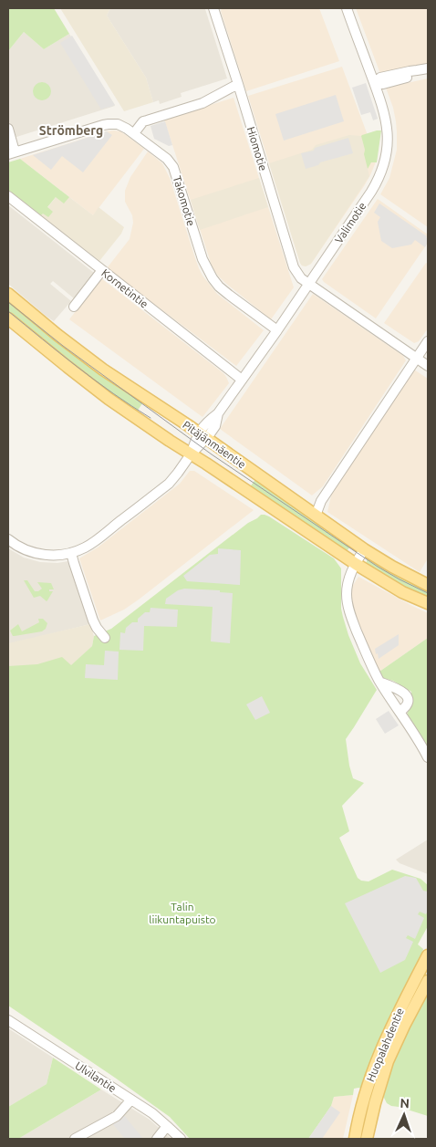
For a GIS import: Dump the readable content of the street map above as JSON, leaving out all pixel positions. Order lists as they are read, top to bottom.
{
  "streets": {
    "main road": ["Pitäjänmäentie", "Huopalahdentie"],
    "street": [
      "Hiomotie",
      "Takomotie",
      "Valimotie",
      "Kornetintie",
      "Ulvilantie"
    ]
  },
  "crossings": [
    ["Hiomotie", "Valimotie"],
    ["Takomotie", "Valimotie"],
    ["Valimotie", "Kornetintie"],
    ["Valimotie", "Pitäjänmäentie"]
  ],
  "districts": ["Strömberg"],
  "parks": ["Talin liikuntapuisto"],
  "north": "top"
}
